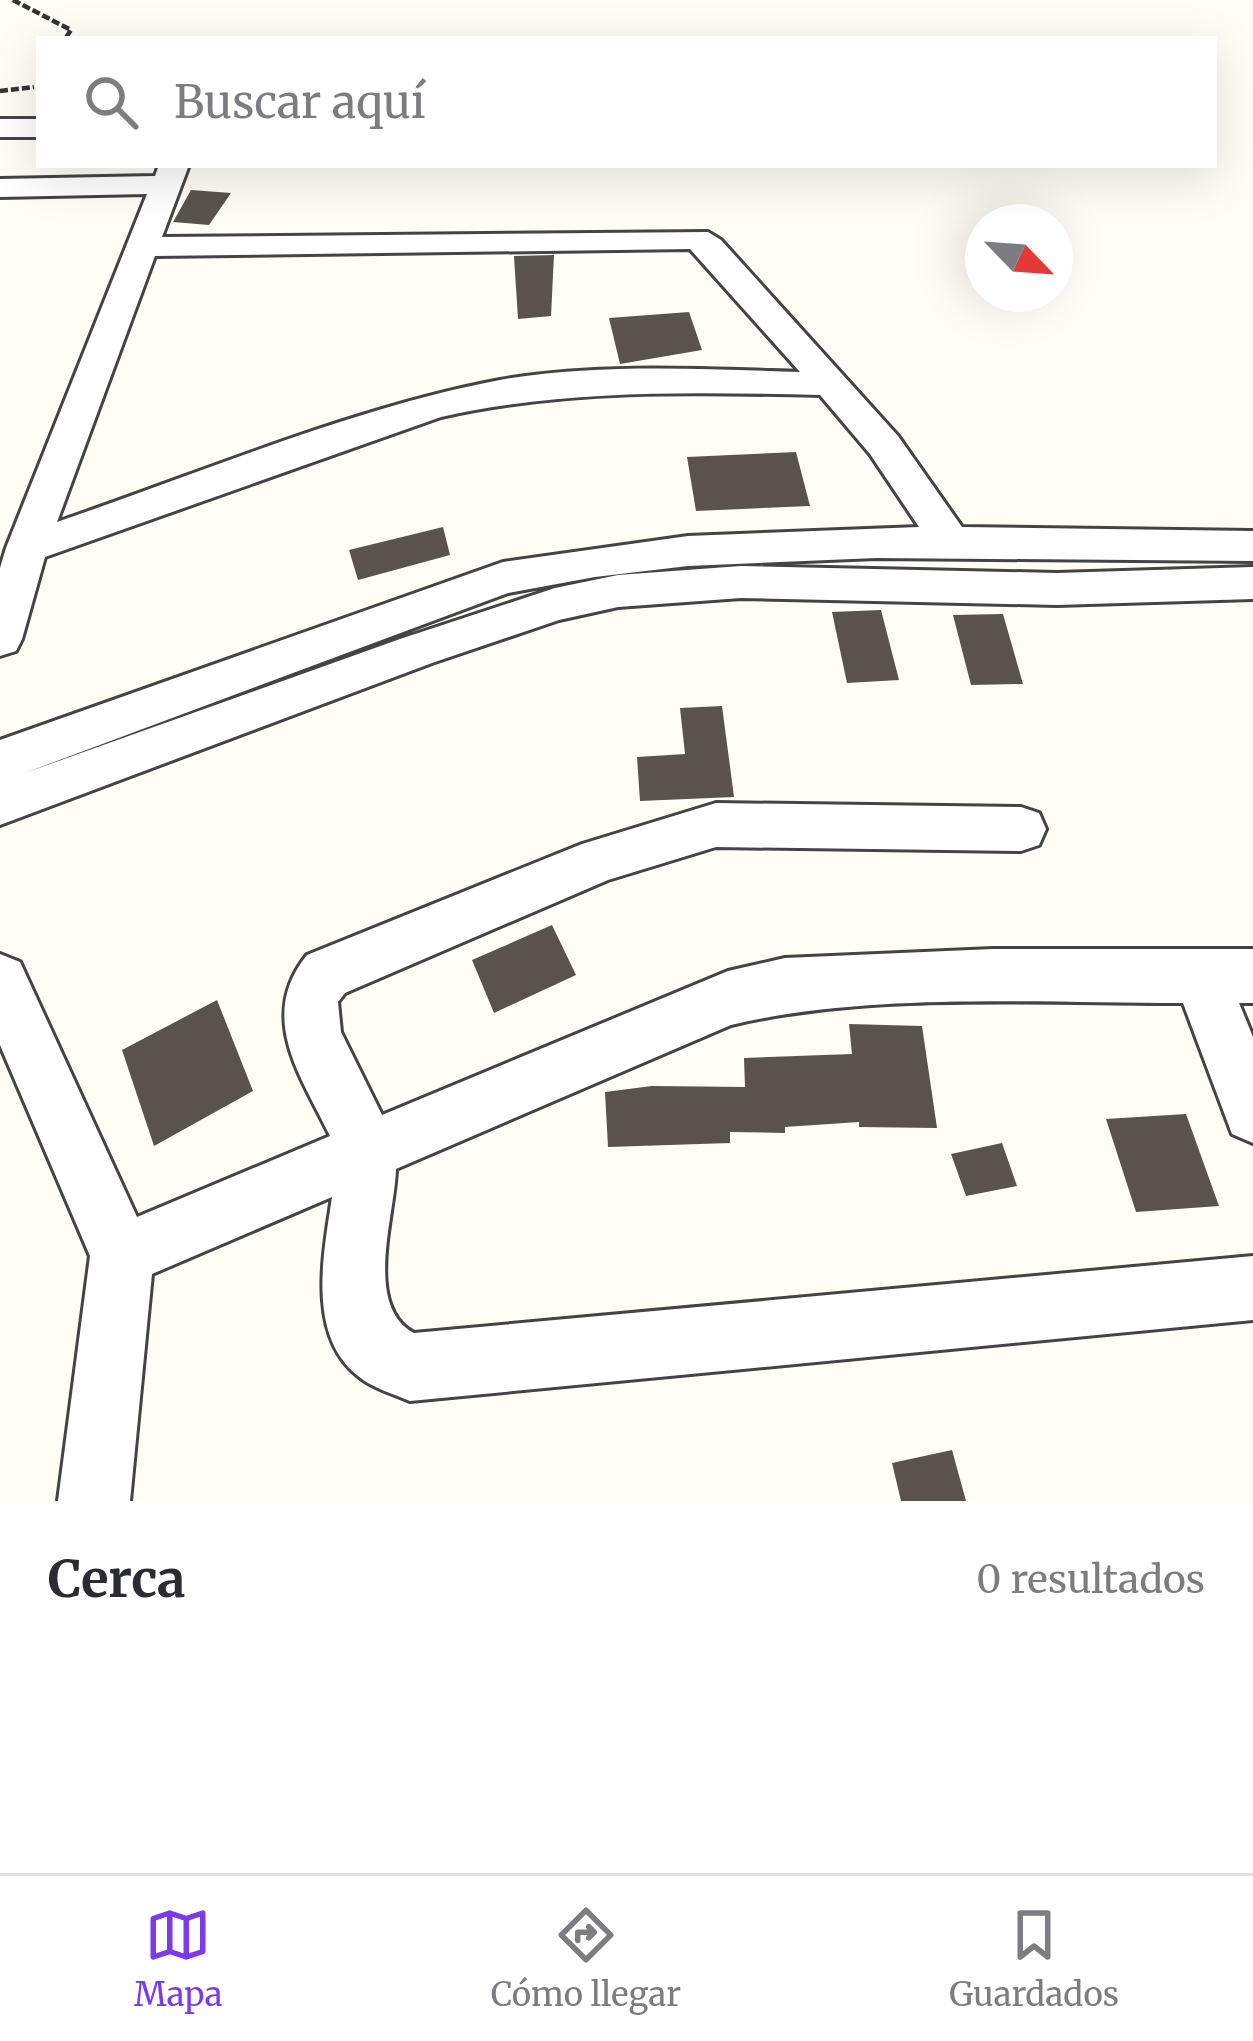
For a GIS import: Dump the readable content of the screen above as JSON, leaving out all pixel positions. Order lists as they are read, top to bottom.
{
  "north": "bottom right",
  "page": {
    "search": "Buscar aquí",
    "heading": ["Cerca", "0 resultados"],
    "nav": ["Mapa", "Cómo llegar", "Guardados"]
  }
}
